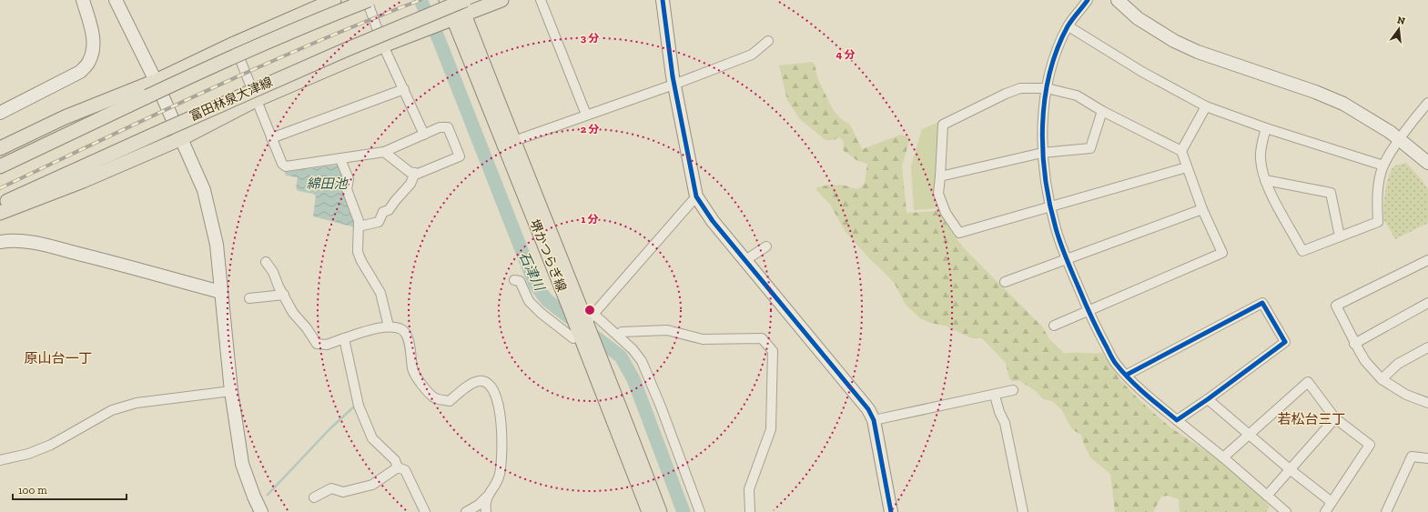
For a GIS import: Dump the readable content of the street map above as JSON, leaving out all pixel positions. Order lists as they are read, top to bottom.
{
  "streets": {
    "main road": ["富田林泉大津線", "堺かつらぎ線"]
  },
  "crossings": [
    ["富田林泉大津線", "堺かつらぎ線"]
  ],
  "districts": ["原山台一丁", "若松台三丁"],
  "water": ["綿田池", "石津川"],
  "scale_bar": "100 m",
  "north": "top",
  "rings": [
    "3 分",
    "4 分",
    "2 分",
    "1 分"
  ]
}
